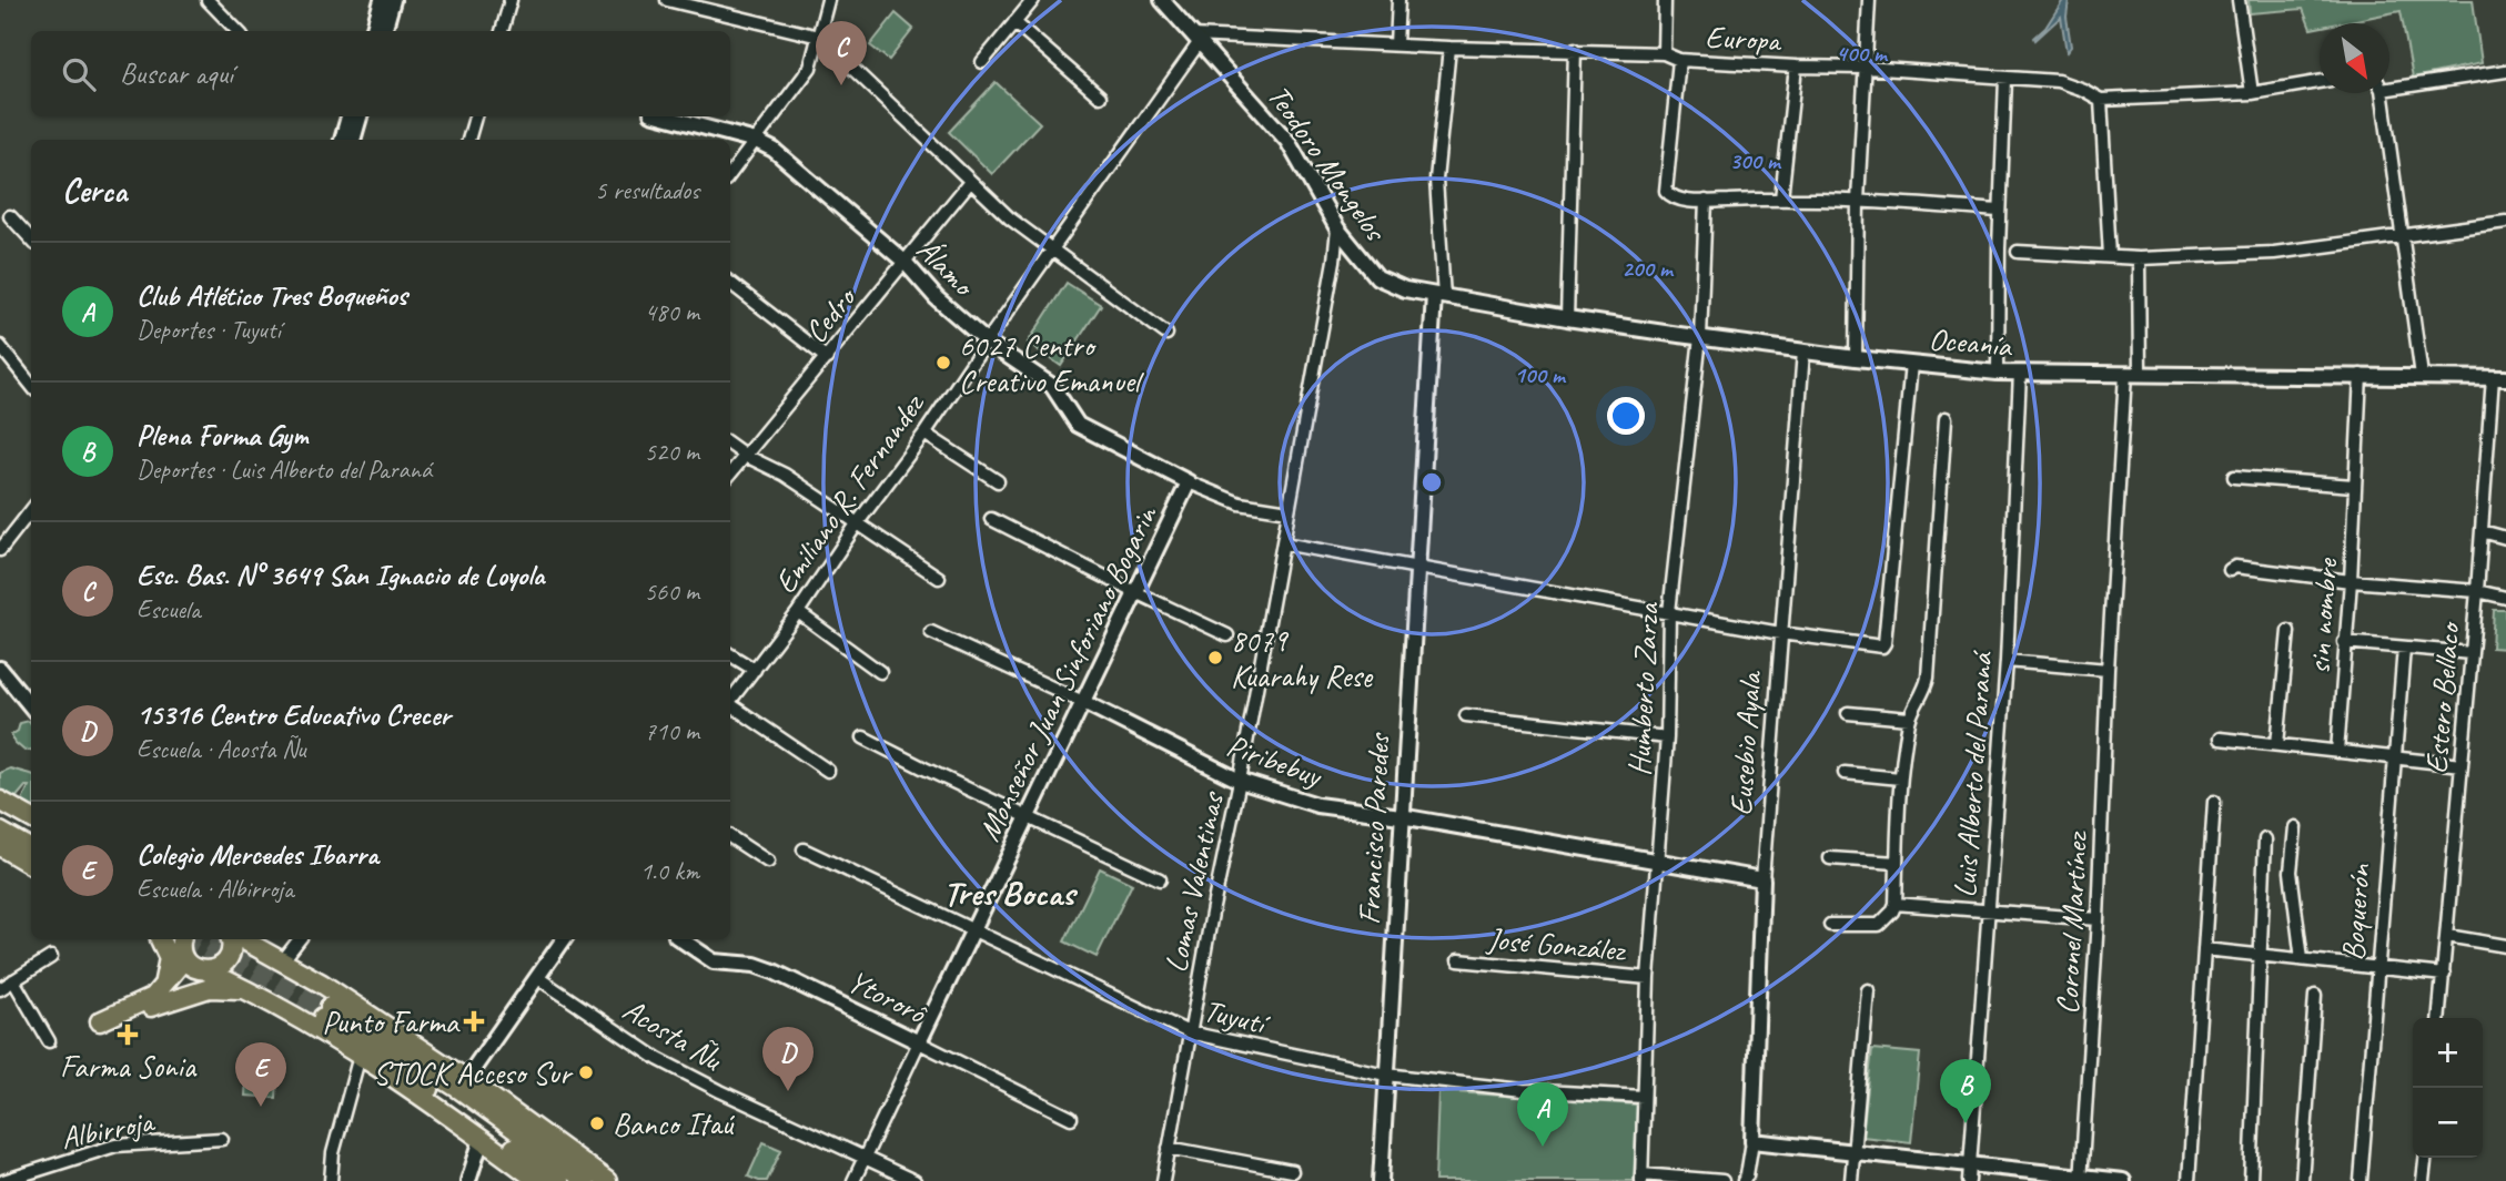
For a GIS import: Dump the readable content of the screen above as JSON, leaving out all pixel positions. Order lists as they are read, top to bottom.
{
  "streets": {
    "street": [
      "Europa",
      "Teodoro Mongelos",
      "Álamo",
      "Cedro",
      "Oceanía",
      "Emiliano R. Fernandez",
      "sin nombre",
      "Monseñor Juan Sinforiano Bogarin",
      "Humberto Zarza",
      "Estero Bellaco",
      "Eusebio Ayala",
      "Piribebuy",
      "Luis Alberto del Paraná",
      "Francisco Paredes",
      "Lomas Valentinas",
      "Boquerón",
      "Coronel Martínez",
      "José González",
      "Ytororô",
      "Tuyutí",
      "Acosta Ñu",
      "Albirroja"
    ]
  },
  "crossings": [
    ["Europa", "Teodoro Mongelos"],
    ["Europa", "Emiliano R. Fernandez"],
    ["Teodoro Mongelos", "Oceanía"],
    ["Teodoro Mongelos", "Emiliano R. Fernandez"],
    ["Teodoro Mongelos", "Francisco Paredes"],
    ["Teodoro Mongelos", "Lomas Valentinas"],
    ["Álamo", "Cedro"],
    ["Álamo", "Emiliano R. Fernandez"],
    ["Álamo", "Monseñor Juan Sinforiano Bogarin"],
    ["Oceanía", "sin nombre"],
    ["Oceanía", "Humberto Zarza"],
    ["Oceanía", "Estero Bellaco"],
    ["Oceanía", "Eusebio Ayala"],
    ["Oceanía", "Luis Alberto del Paraná"],
    ["Oceanía", "Francisco Paredes"],
    ["Oceanía", "Coronel Martínez"],
    ["Monseñor Juan Sinforiano Bogarin", "Piribebuy"],
    ["Monseñor Juan Sinforiano Bogarin", "Ytororô"],
    ["Monseñor Juan Sinforiano Bogarin", "Tuyutí"],
    ["Monseñor Juan Sinforiano Bogarin", "Acosta Ñu"],
    ["Humberto Zarza", "Piribebuy"],
    ["Humberto Zarza", "José González"],
    ["Humberto Zarza", "Tuyutí"],
    ["Eusebio Ayala", "Piribebuy"],
    ["Piribebuy", "Francisco Paredes"],
    ["Piribebuy", "Lomas Valentinas"],
    ["Francisco Paredes", "Tuyutí"],
    ["Lomas Valentinas", "Tuyutí"]
  ],
  "districts": ["Tres Bocas"],
  "places": {
    "other": [
      "6027 Centro Creativo Emanuel",
      "8079 Kuarahy Rese",
      "STOCK Acceso Sur",
      "Banco Itaú"
    ],
    "health": ["Punto Farma", "Farma Sonia"]
  },
  "north": "bottom right",
  "page": {
    "pins": [
      "C",
      "D",
      "E",
      "B",
      "A"
    ],
    "search": "Buscar aquí",
    "heading": ["Cerca", "5 resultados"],
    "list": [
      {
        "mark": "A",
        "name": "Club Atlético Tres Boqueños",
        "note": "Deportes · Tuyutí",
        "value": "480 m"
      },
      {
        "mark": "B",
        "name": "Plena Forma Gym",
        "note": "Deportes · Luis Alberto del Paraná",
        "value": "520 m"
      },
      {
        "mark": "C",
        "name": "Esc. Bas. N° 3649 San Ignacio de Loyola",
        "note": "Escuela",
        "value": "560 m"
      },
      {
        "mark": "D",
        "name": "15316 Centro Educativo Crecer",
        "note": "Escuela · Acosta Ñu",
        "value": "710 m"
      },
      {
        "mark": "E",
        "name": "Colegio Mercedes Ibarra",
        "note": "Escuela · Albirroja",
        "value": "1.0 km"
      }
    ],
    "map_buttons": ["+", "−"]
  },
  "rings": [
    "400 m",
    "300 m",
    "200 m",
    "100 m"
  ]
}
